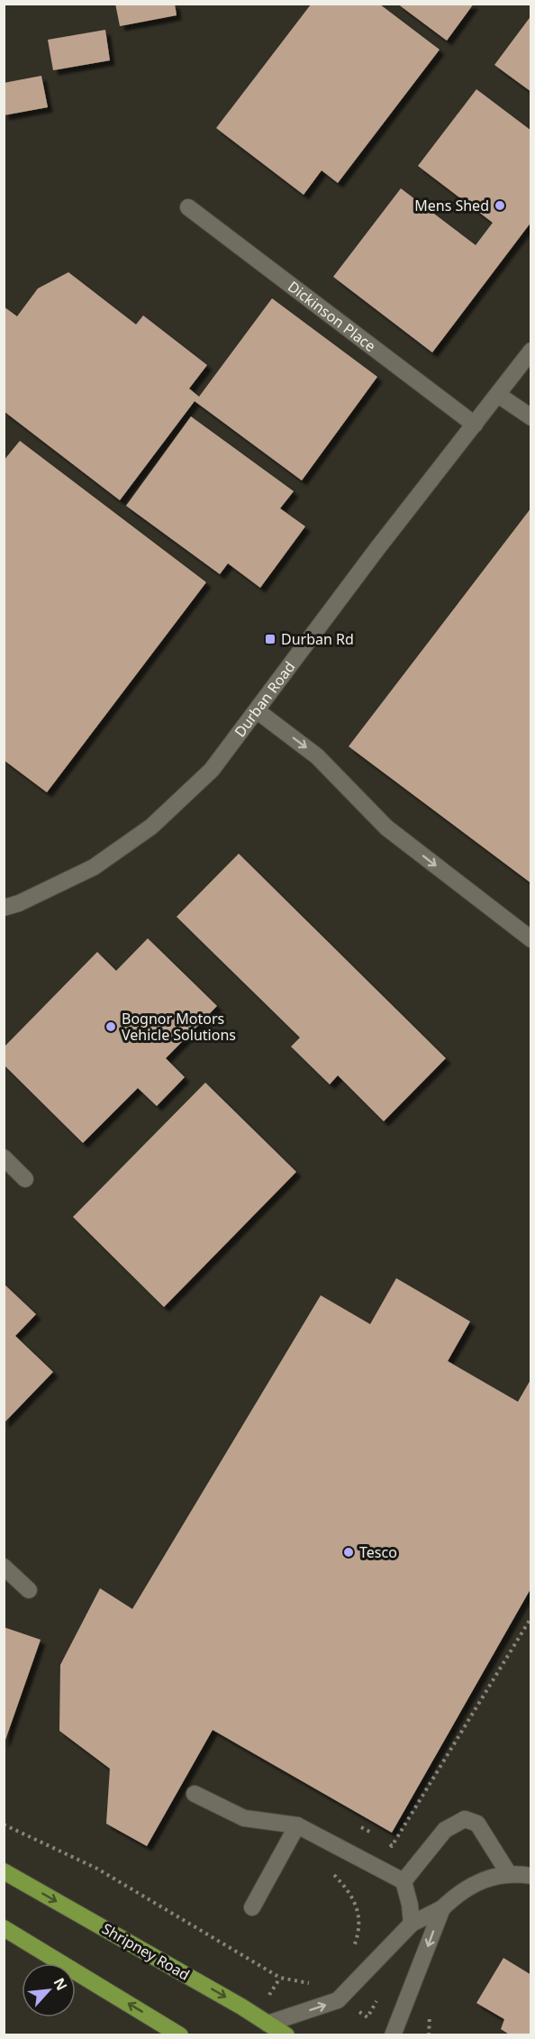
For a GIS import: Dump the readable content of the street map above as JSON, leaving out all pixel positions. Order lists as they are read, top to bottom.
{
  "streets": {
    "main road": ["Shripney Road"],
    "street": ["Dickinson Place", "Durban Road"]
  },
  "crossings": [
    ["Dickinson Place", "Durban Road"]
  ],
  "places": {
    "other": ["Mens Shed", "Bognor Motors Vehicle Solutions", "Tesco"],
    "transit": ["Durban Rd"]
  },
  "north": "top right"
}
